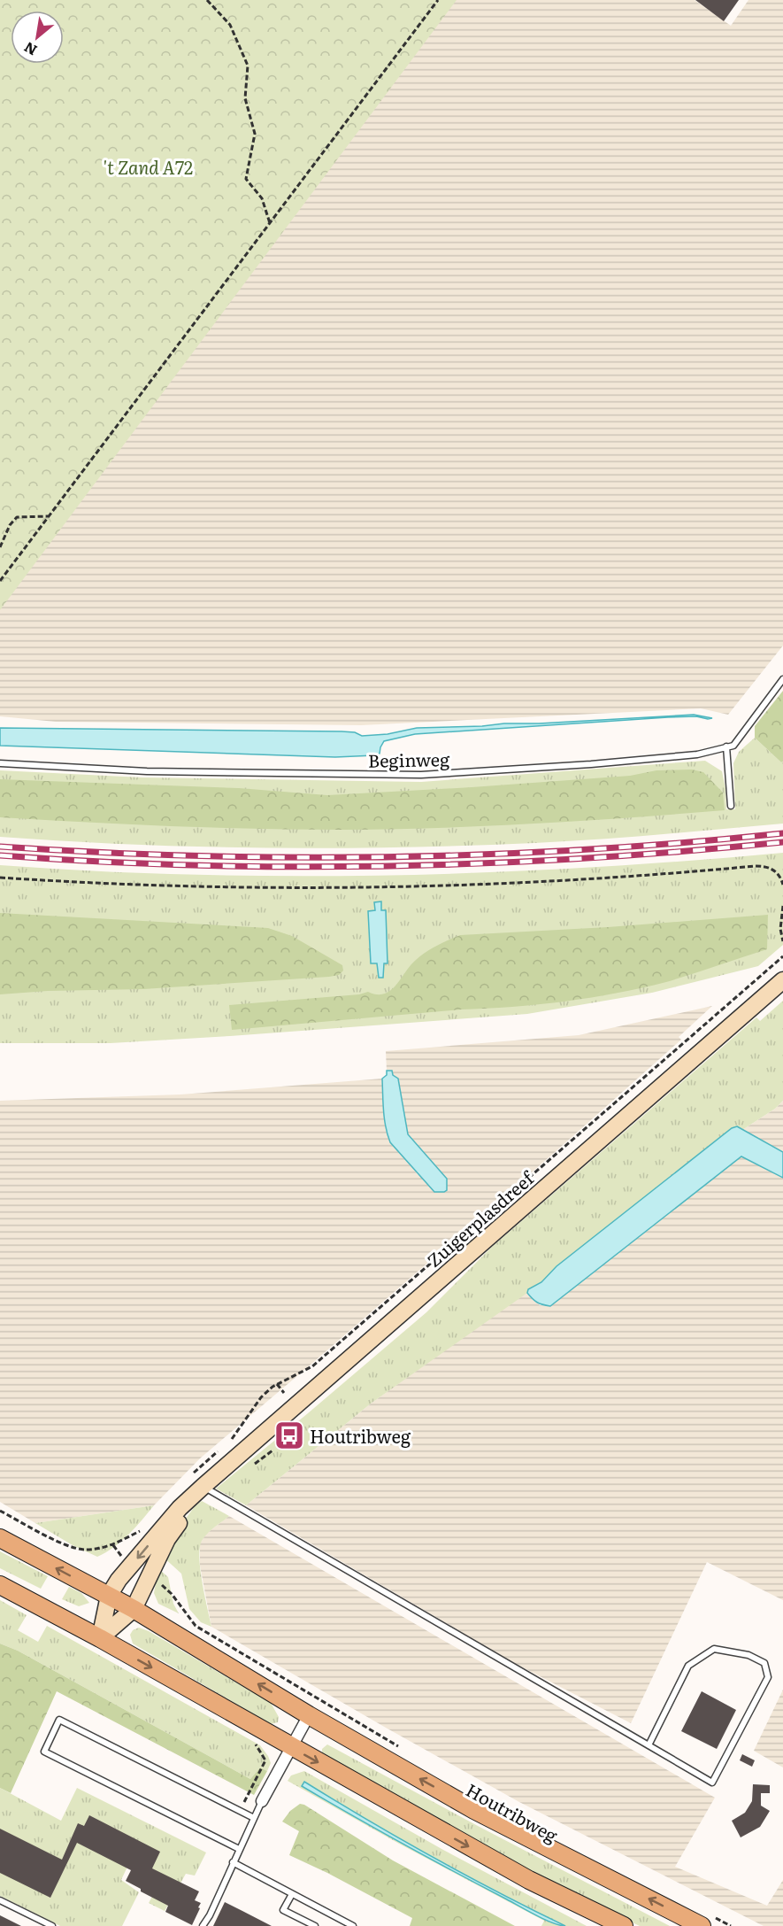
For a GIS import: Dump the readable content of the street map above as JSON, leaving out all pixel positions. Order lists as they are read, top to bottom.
{
  "streets": {
    "main road": ["Zuigerplasdreef", "Houtribweg"],
    "lane": ["Beginweg"]
  },
  "crossings": [
    ["Zuigerplasdreef", "Houtribweg"]
  ],
  "parks": ["'t Zand A72"],
  "places": {
    "bus stop": ["Houtribweg"]
  },
  "north": "bottom left"
}
